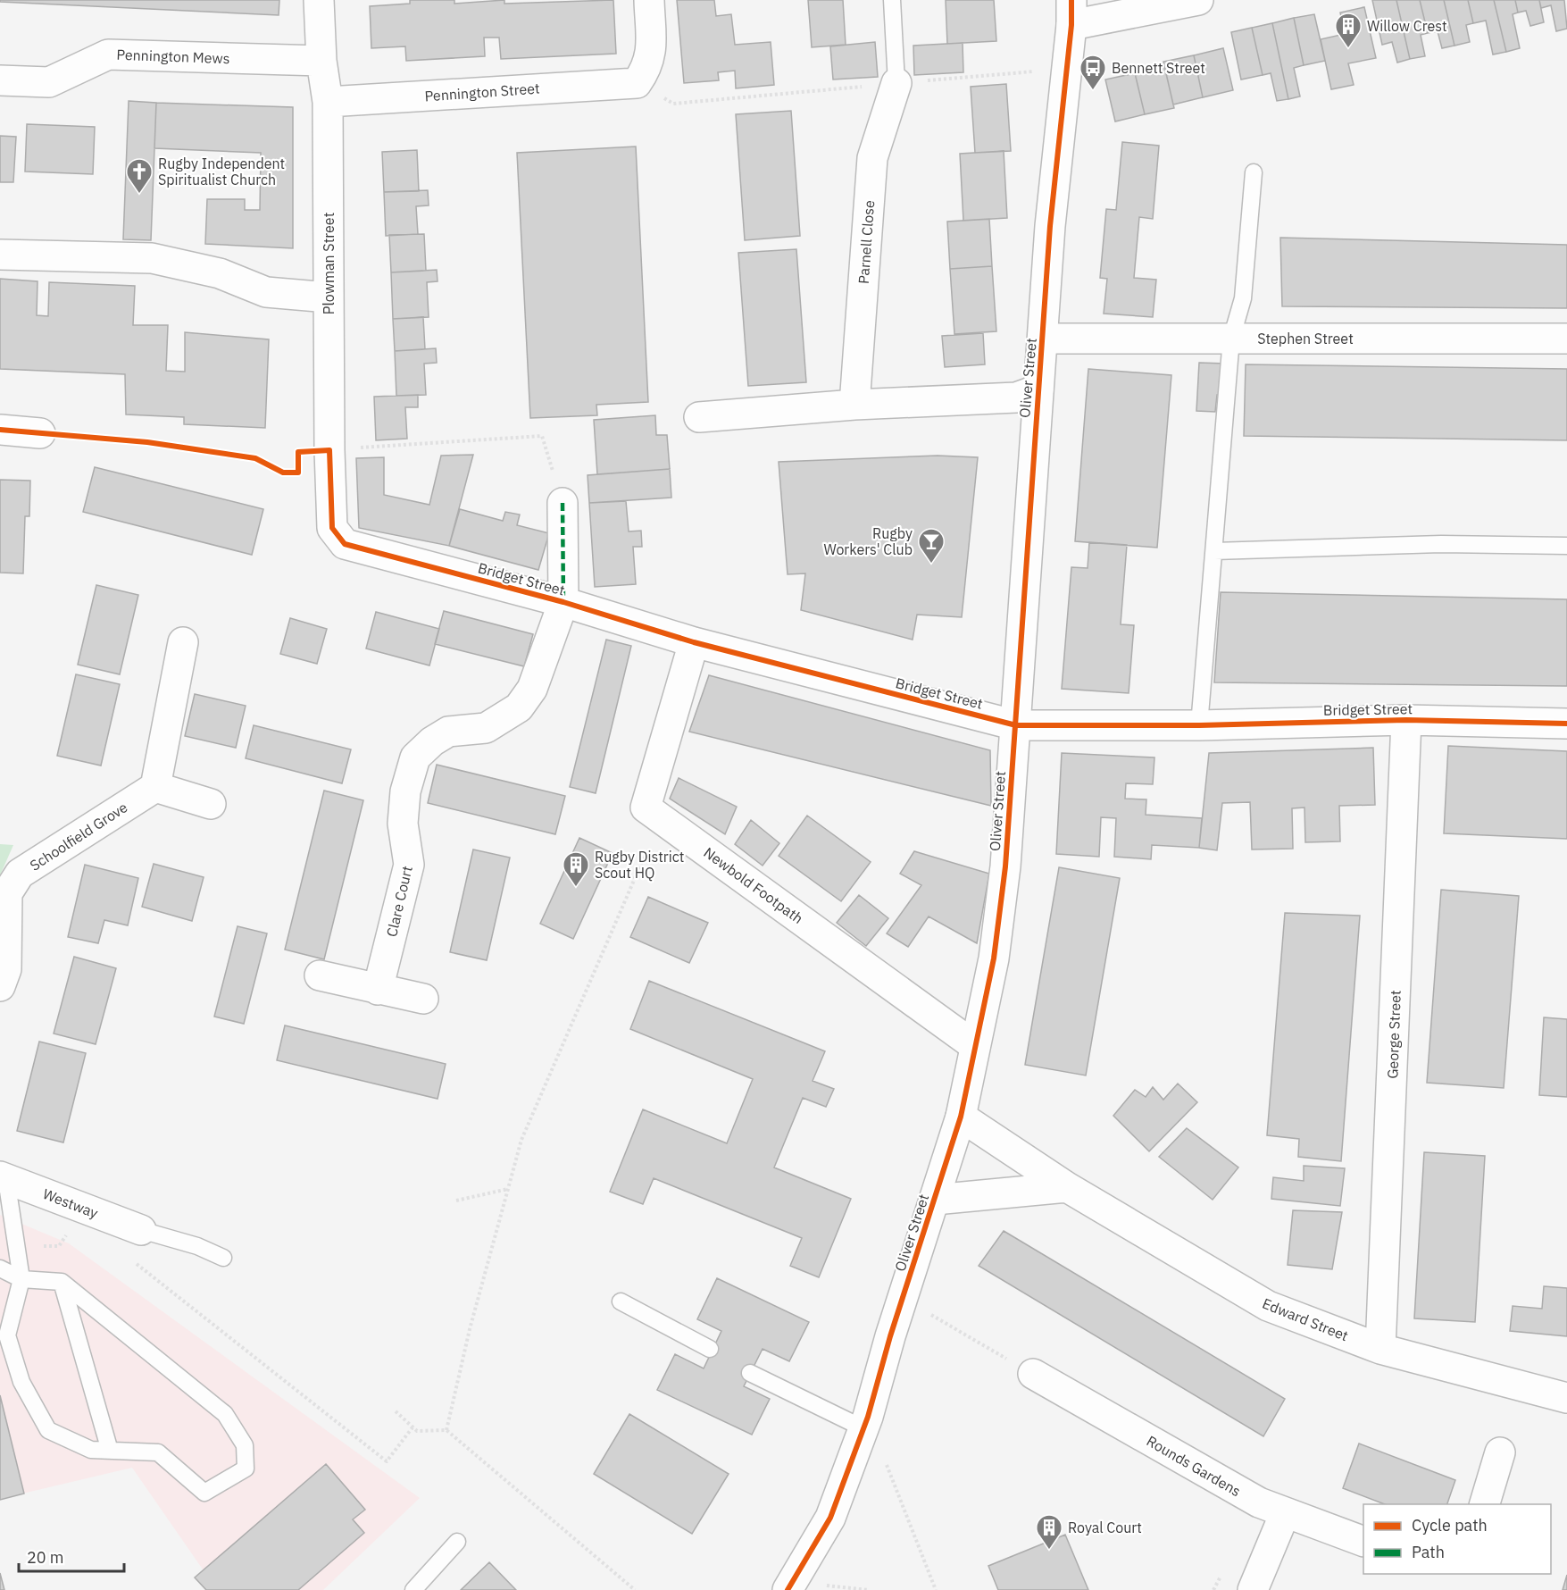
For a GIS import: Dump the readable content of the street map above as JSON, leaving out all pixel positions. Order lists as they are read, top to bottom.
{
  "streets": {
    "street": [
      "Pennington Mews",
      "Pennington Street",
      "Parnell Close",
      "Plowman Street",
      "Stephen Street",
      "Oliver Street",
      "Bridget Street",
      "Schoolfield Grove",
      "Newbold Footpath",
      "Clare Court",
      "George Street",
      "Westway",
      "Edward Street",
      "Rounds Gardens"
    ]
  },
  "crossings": [
    ["Pennington Mews", "Plowman Street"],
    ["Pennington Street", "Plowman Street"],
    ["Plowman Street", "Bridget Street"],
    ["Stephen Street", "Oliver Street"],
    ["Oliver Street", "Bridget Street"],
    ["Oliver Street", "Newbold Footpath"],
    ["Oliver Street", "Edward Street"],
    ["Bridget Street", "Clare Court"],
    ["Bridget Street", "George Street"],
    ["George Street", "Edward Street"]
  ],
  "places": {
    "building": ["Willow Crest", "Rugby District Scout HQ", "Royal Court"],
    "bus stop": ["Bennett Street"],
    "church": ["Rugby Independent Spiritualist Church"],
    "bar": ["Rugby Workers' Club"]
  },
  "legend": ["Cycle path", "Path"],
  "scale_bar": "20 m"
}
